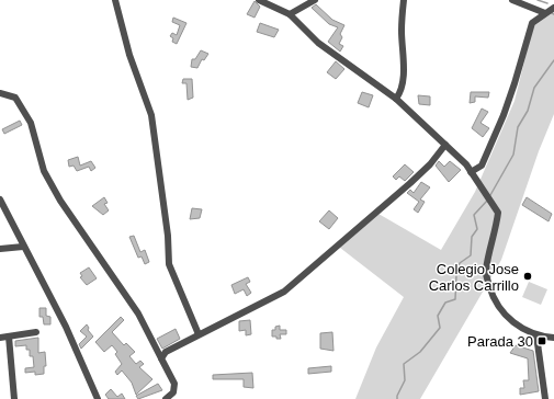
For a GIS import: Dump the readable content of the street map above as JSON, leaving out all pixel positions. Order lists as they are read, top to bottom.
{
  "places": {
    "other": ["Colegio Jose Carlos Carrillo"],
    "transit": ["Parada 30"]
  }
}
